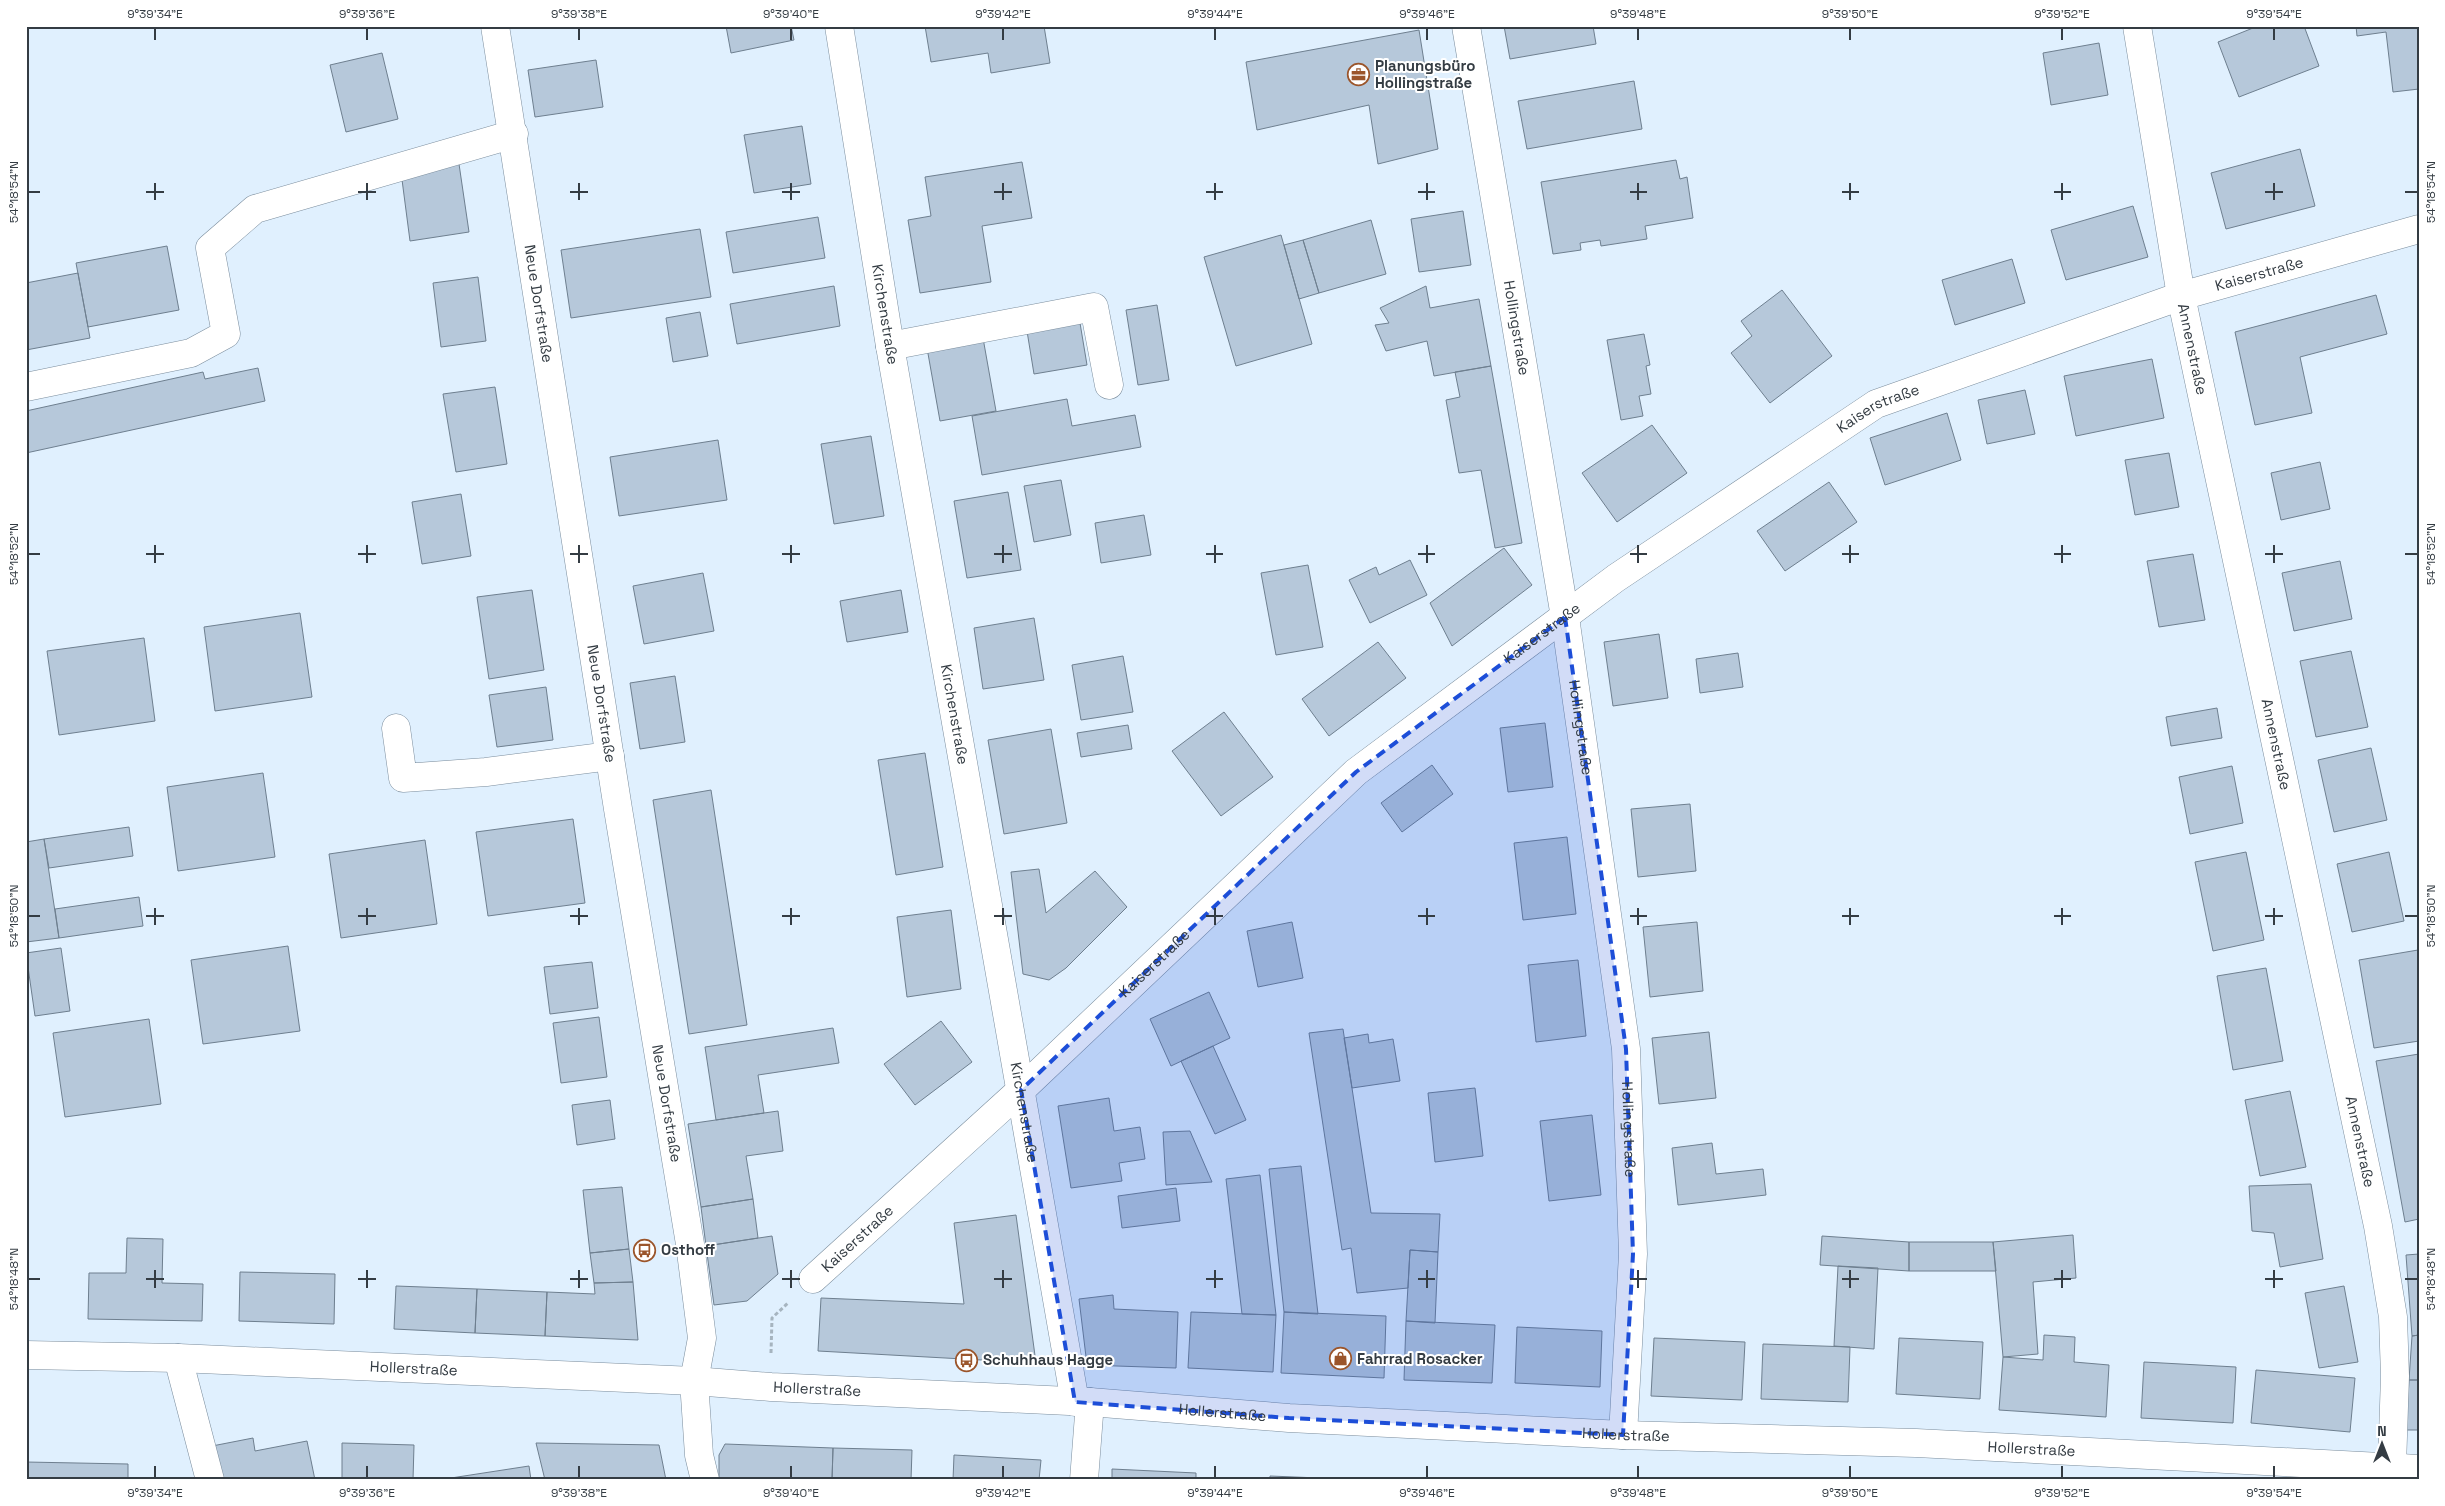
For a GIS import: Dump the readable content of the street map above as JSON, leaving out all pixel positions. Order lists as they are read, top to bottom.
{
  "streets": {
    "street": [
      "Kaiserstraße",
      "Neue Dorfstraße",
      "Kirchenstraße",
      "Hollingstraße",
      "Annenstraße",
      "Hollerstraße"
    ]
  },
  "crossings": [
    ["Kaiserstraße", "Kirchenstraße"],
    ["Kaiserstraße", "Hollingstraße"],
    ["Kaiserstraße", "Annenstraße"],
    ["Neue Dorfstraße", "Hollerstraße"],
    ["Kirchenstraße", "Hollerstraße"],
    ["Hollingstraße", "Hollerstraße"],
    ["Annenstraße", "Hollerstraße"]
  ],
  "places": {
    "office": ["Planungsbüro Hollingstraße"],
    "bus stop": ["Osthoff", "Schuhhaus Hagge"],
    "shop": ["Fahrrad Rosacker"]
  },
  "north": "top",
  "coordinates": [
    "9°39'34\"E",
    "9°39'36\"E",
    "9°39'38\"E",
    "9°39'40\"E",
    "9°39'42\"E",
    "9°39'44\"E",
    "9°39'46\"E",
    "9°39'48\"E",
    "9°39'50\"E",
    "9°39'52\"E",
    "9°39'54\"E",
    "54°18'54\"N",
    "54°18'52\"N",
    "54°18'50\"N",
    "54°18'48\"N"
  ]
}
